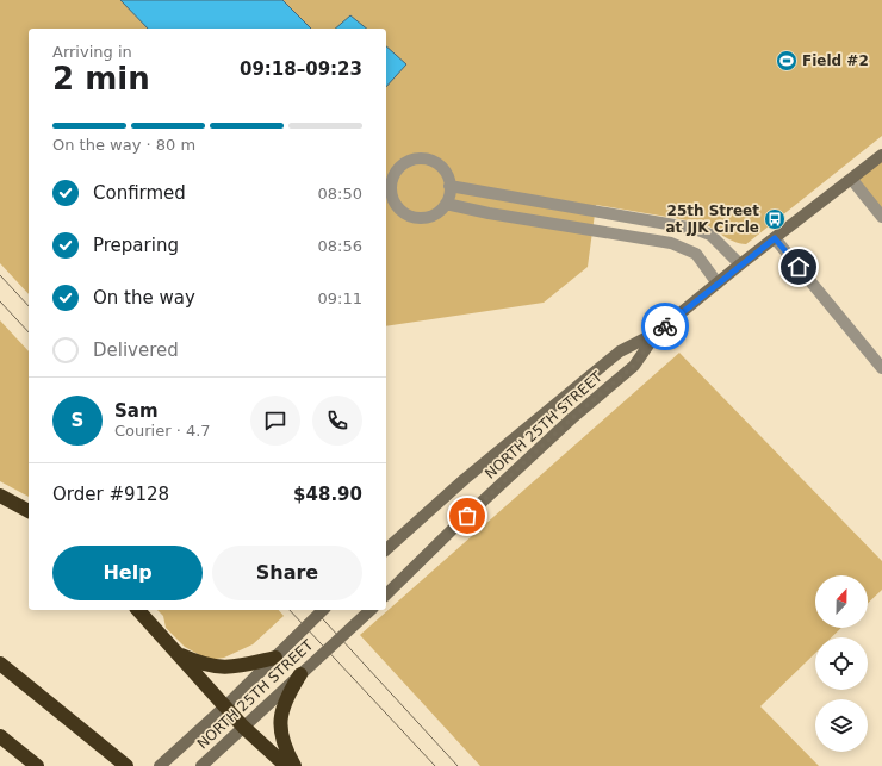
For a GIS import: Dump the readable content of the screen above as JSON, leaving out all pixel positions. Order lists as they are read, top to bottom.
{
  "streets": {
    "main road": ["NORTH 25TH STREET"]
  },
  "places": {
    "sports": ["Field #2"],
    "bus stop": ["25th Street at JJK Circle"]
  },
  "north": "top",
  "page": {
    "heading": ["2 min", "Arriving in", "09:18–09:23"],
    "panel": [
      "Sam",
      "Courier · 4.7",
      "Order #9128",
      "$48.90"
    ],
    "bar": "On the way · 80 m",
    "list": [
      ["Confirmed", "08:50"],
      ["Preparing", "08:56"],
      ["On the way", "09:11"],
      "Delivered"
    ],
    "round": "S",
    "buttons": ["Help", "Share"]
  }
}
